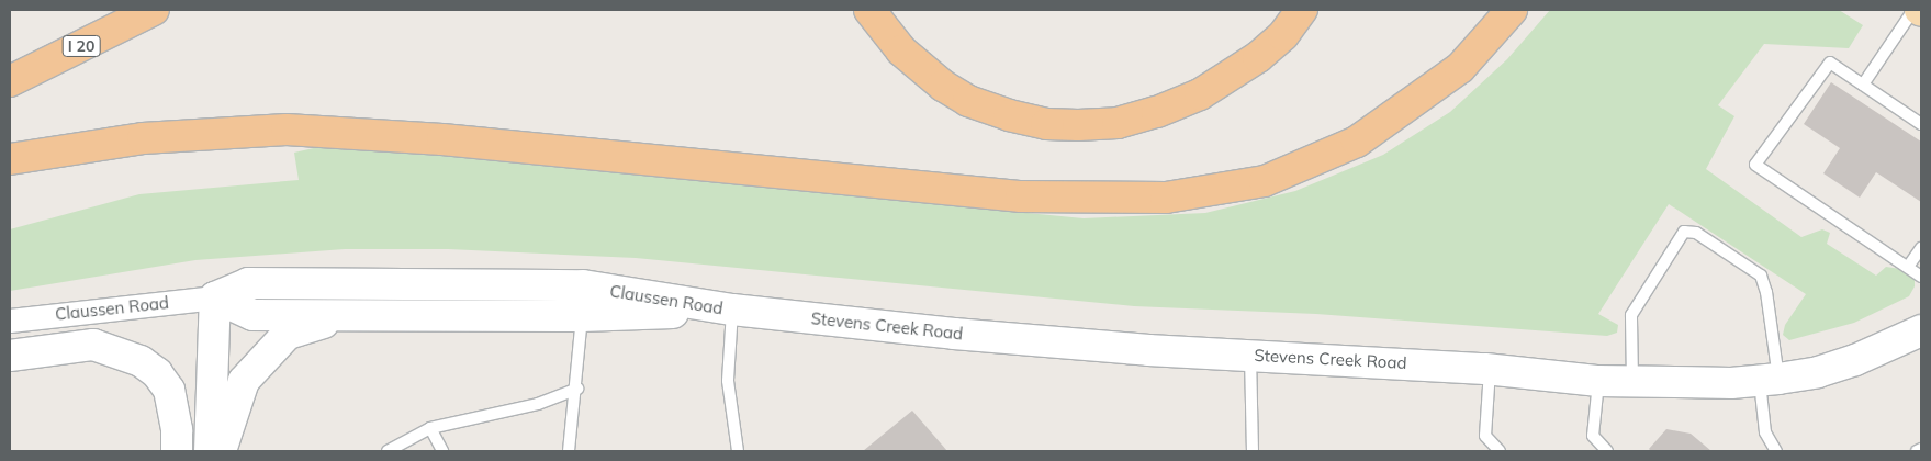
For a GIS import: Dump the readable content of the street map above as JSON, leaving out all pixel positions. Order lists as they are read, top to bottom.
{
  "streets": {
    "highway": ["I 20"],
    "street": ["Claussen Road", "Stevens Creek Road"]
  },
  "crossings": [
    ["Claussen Road", "Stevens Creek Road"]
  ]
}
